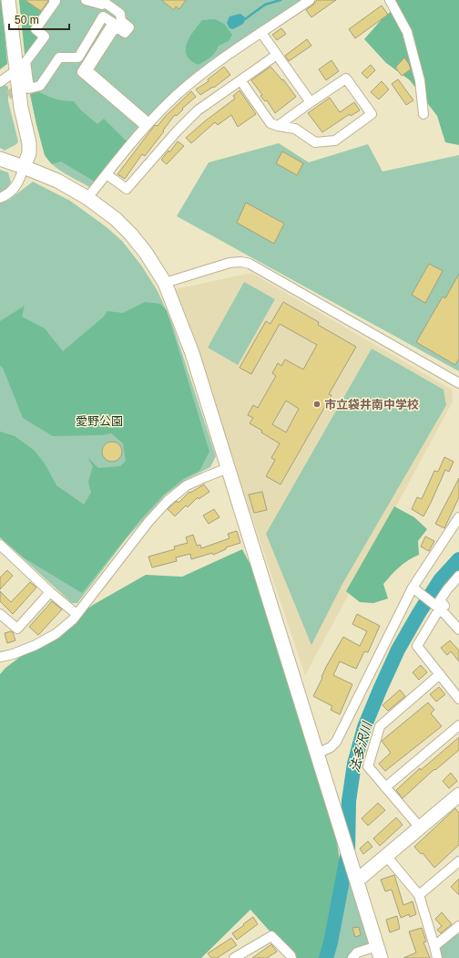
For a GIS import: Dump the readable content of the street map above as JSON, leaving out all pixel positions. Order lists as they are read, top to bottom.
{
  "water": ["法多沢川"],
  "parks": ["愛野公園"],
  "places": ["市立袋井南中学校"],
  "scale_bar": "50 m"
}
